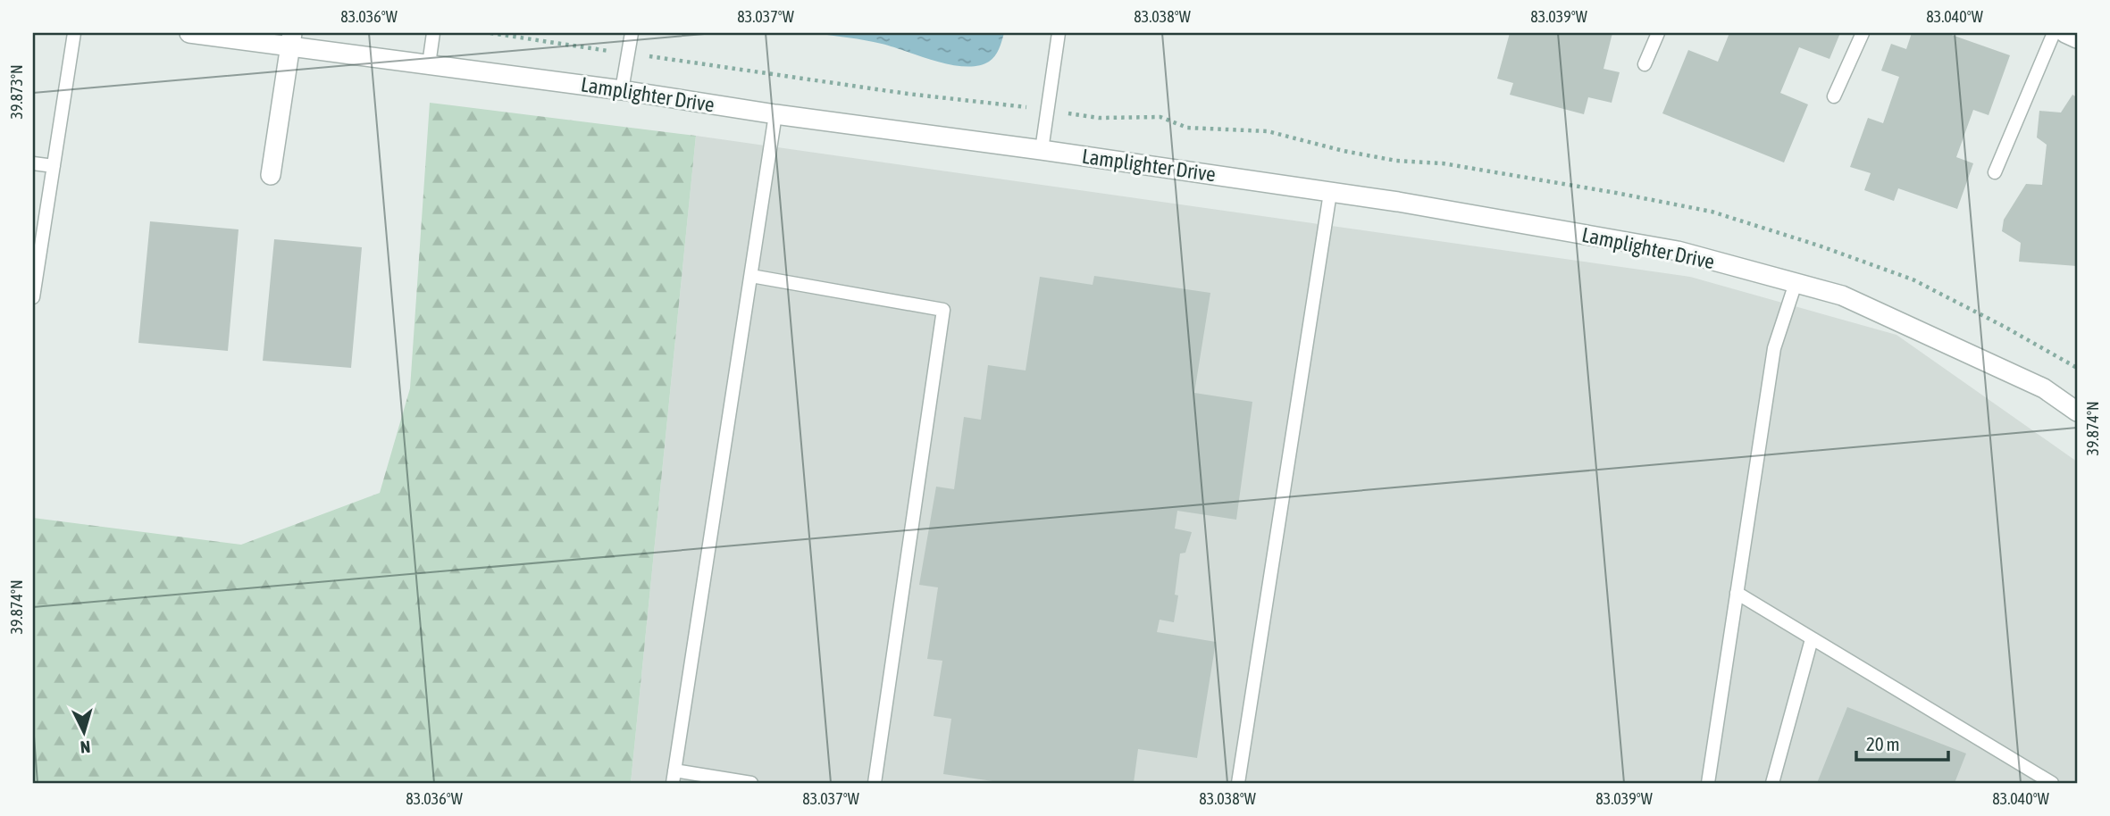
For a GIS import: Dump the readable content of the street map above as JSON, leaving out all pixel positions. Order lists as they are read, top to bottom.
{
  "streets": {
    "street": ["Lamplighter Drive"]
  },
  "scale_bar": "20 m",
  "north": "bottom",
  "coordinates": [
    "83.036°W",
    "83.037°W",
    "83.038°W",
    "83.039°W",
    "83.040°W",
    "39.873°N",
    "39.874°N"
  ]
}
